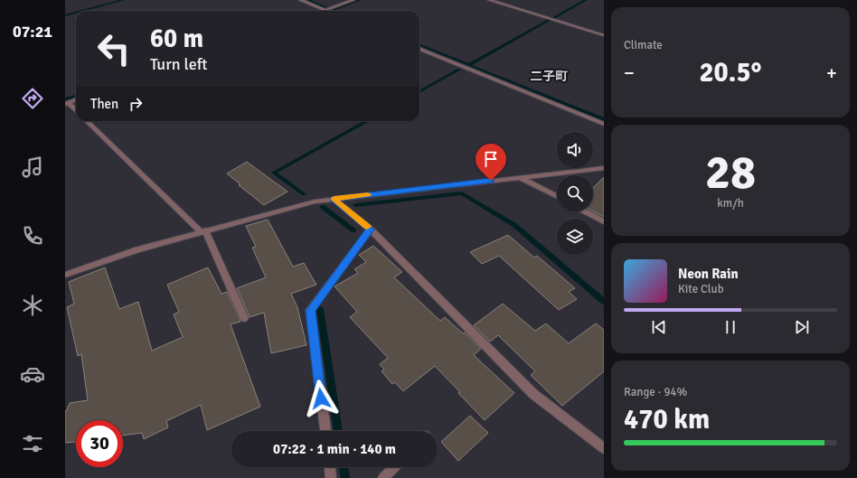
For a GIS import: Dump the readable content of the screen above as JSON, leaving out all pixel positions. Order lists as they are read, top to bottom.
{
  "districts": ["二子町"],
  "page": {
    "tabs": "07:21",
    "tile": [
      "Climate",
      ["28", "km/h"],
      ["Range · 94%", "470 km"]
    ],
    "turn": ["60 m", "Turn left"],
    "heat": ["−", "20.5°", "+"],
    "then": "Then",
    "song": ["Neon Rain", "Kite Club"],
    "limit": "30",
    "trip": "07:22 · 1 min · 140 m"
  }
}
